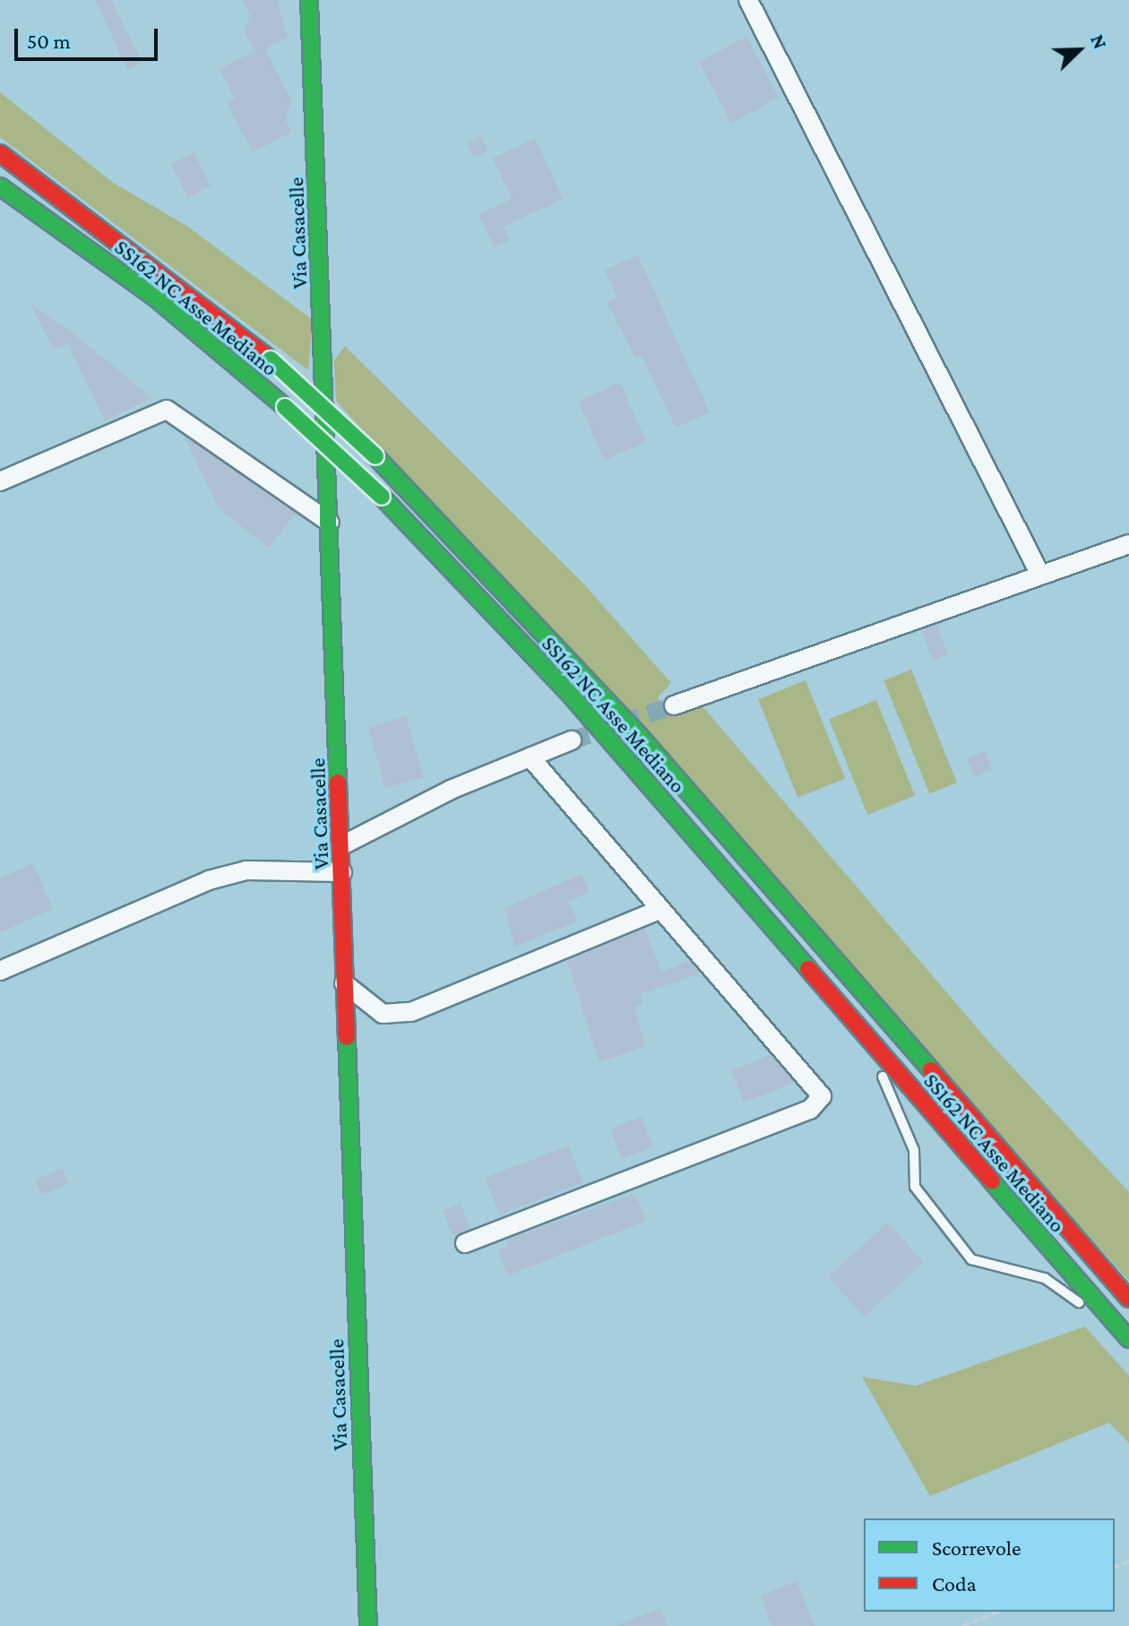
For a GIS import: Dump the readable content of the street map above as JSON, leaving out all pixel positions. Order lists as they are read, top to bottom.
{
  "streets": {
    "main road": ["Via Casacelle", "SS162 NC Asse Mediano"]
  },
  "legend": ["Scorrevole", "Coda"],
  "scale_bar": "50 m",
  "north": "top right"
}
